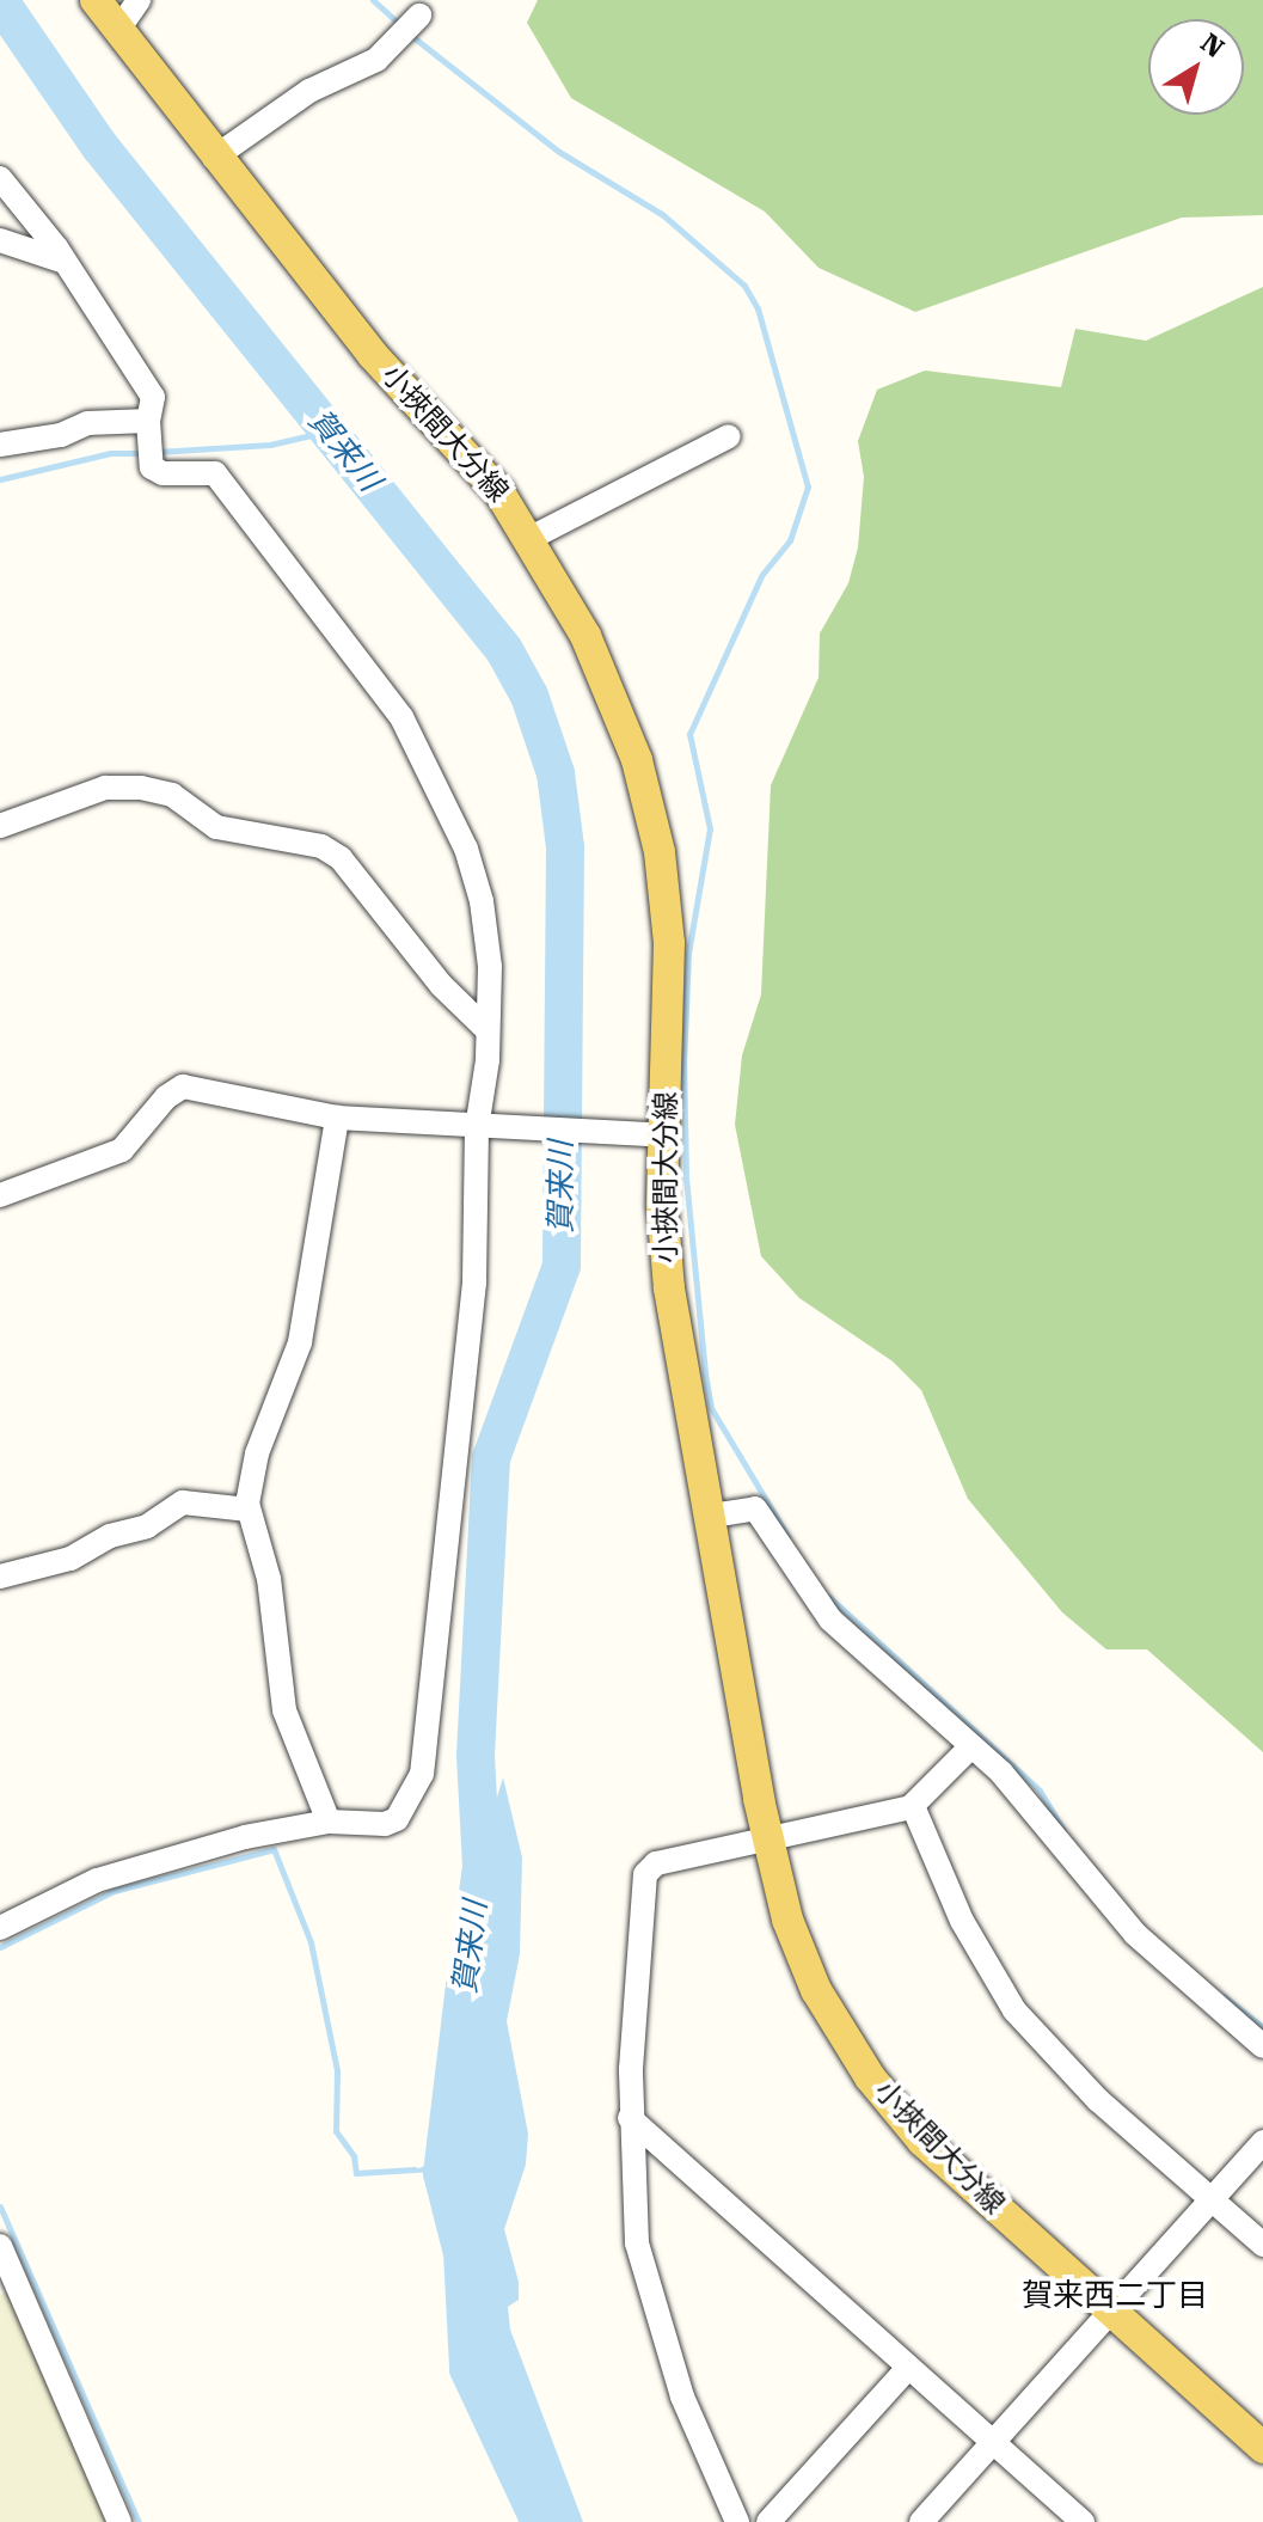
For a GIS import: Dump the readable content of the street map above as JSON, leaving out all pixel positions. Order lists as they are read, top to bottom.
{
  "streets": {
    "main road": ["小挾間大分線"]
  },
  "districts": ["賀来西二丁目"],
  "water": ["賀来川"],
  "north": "top right"
}
